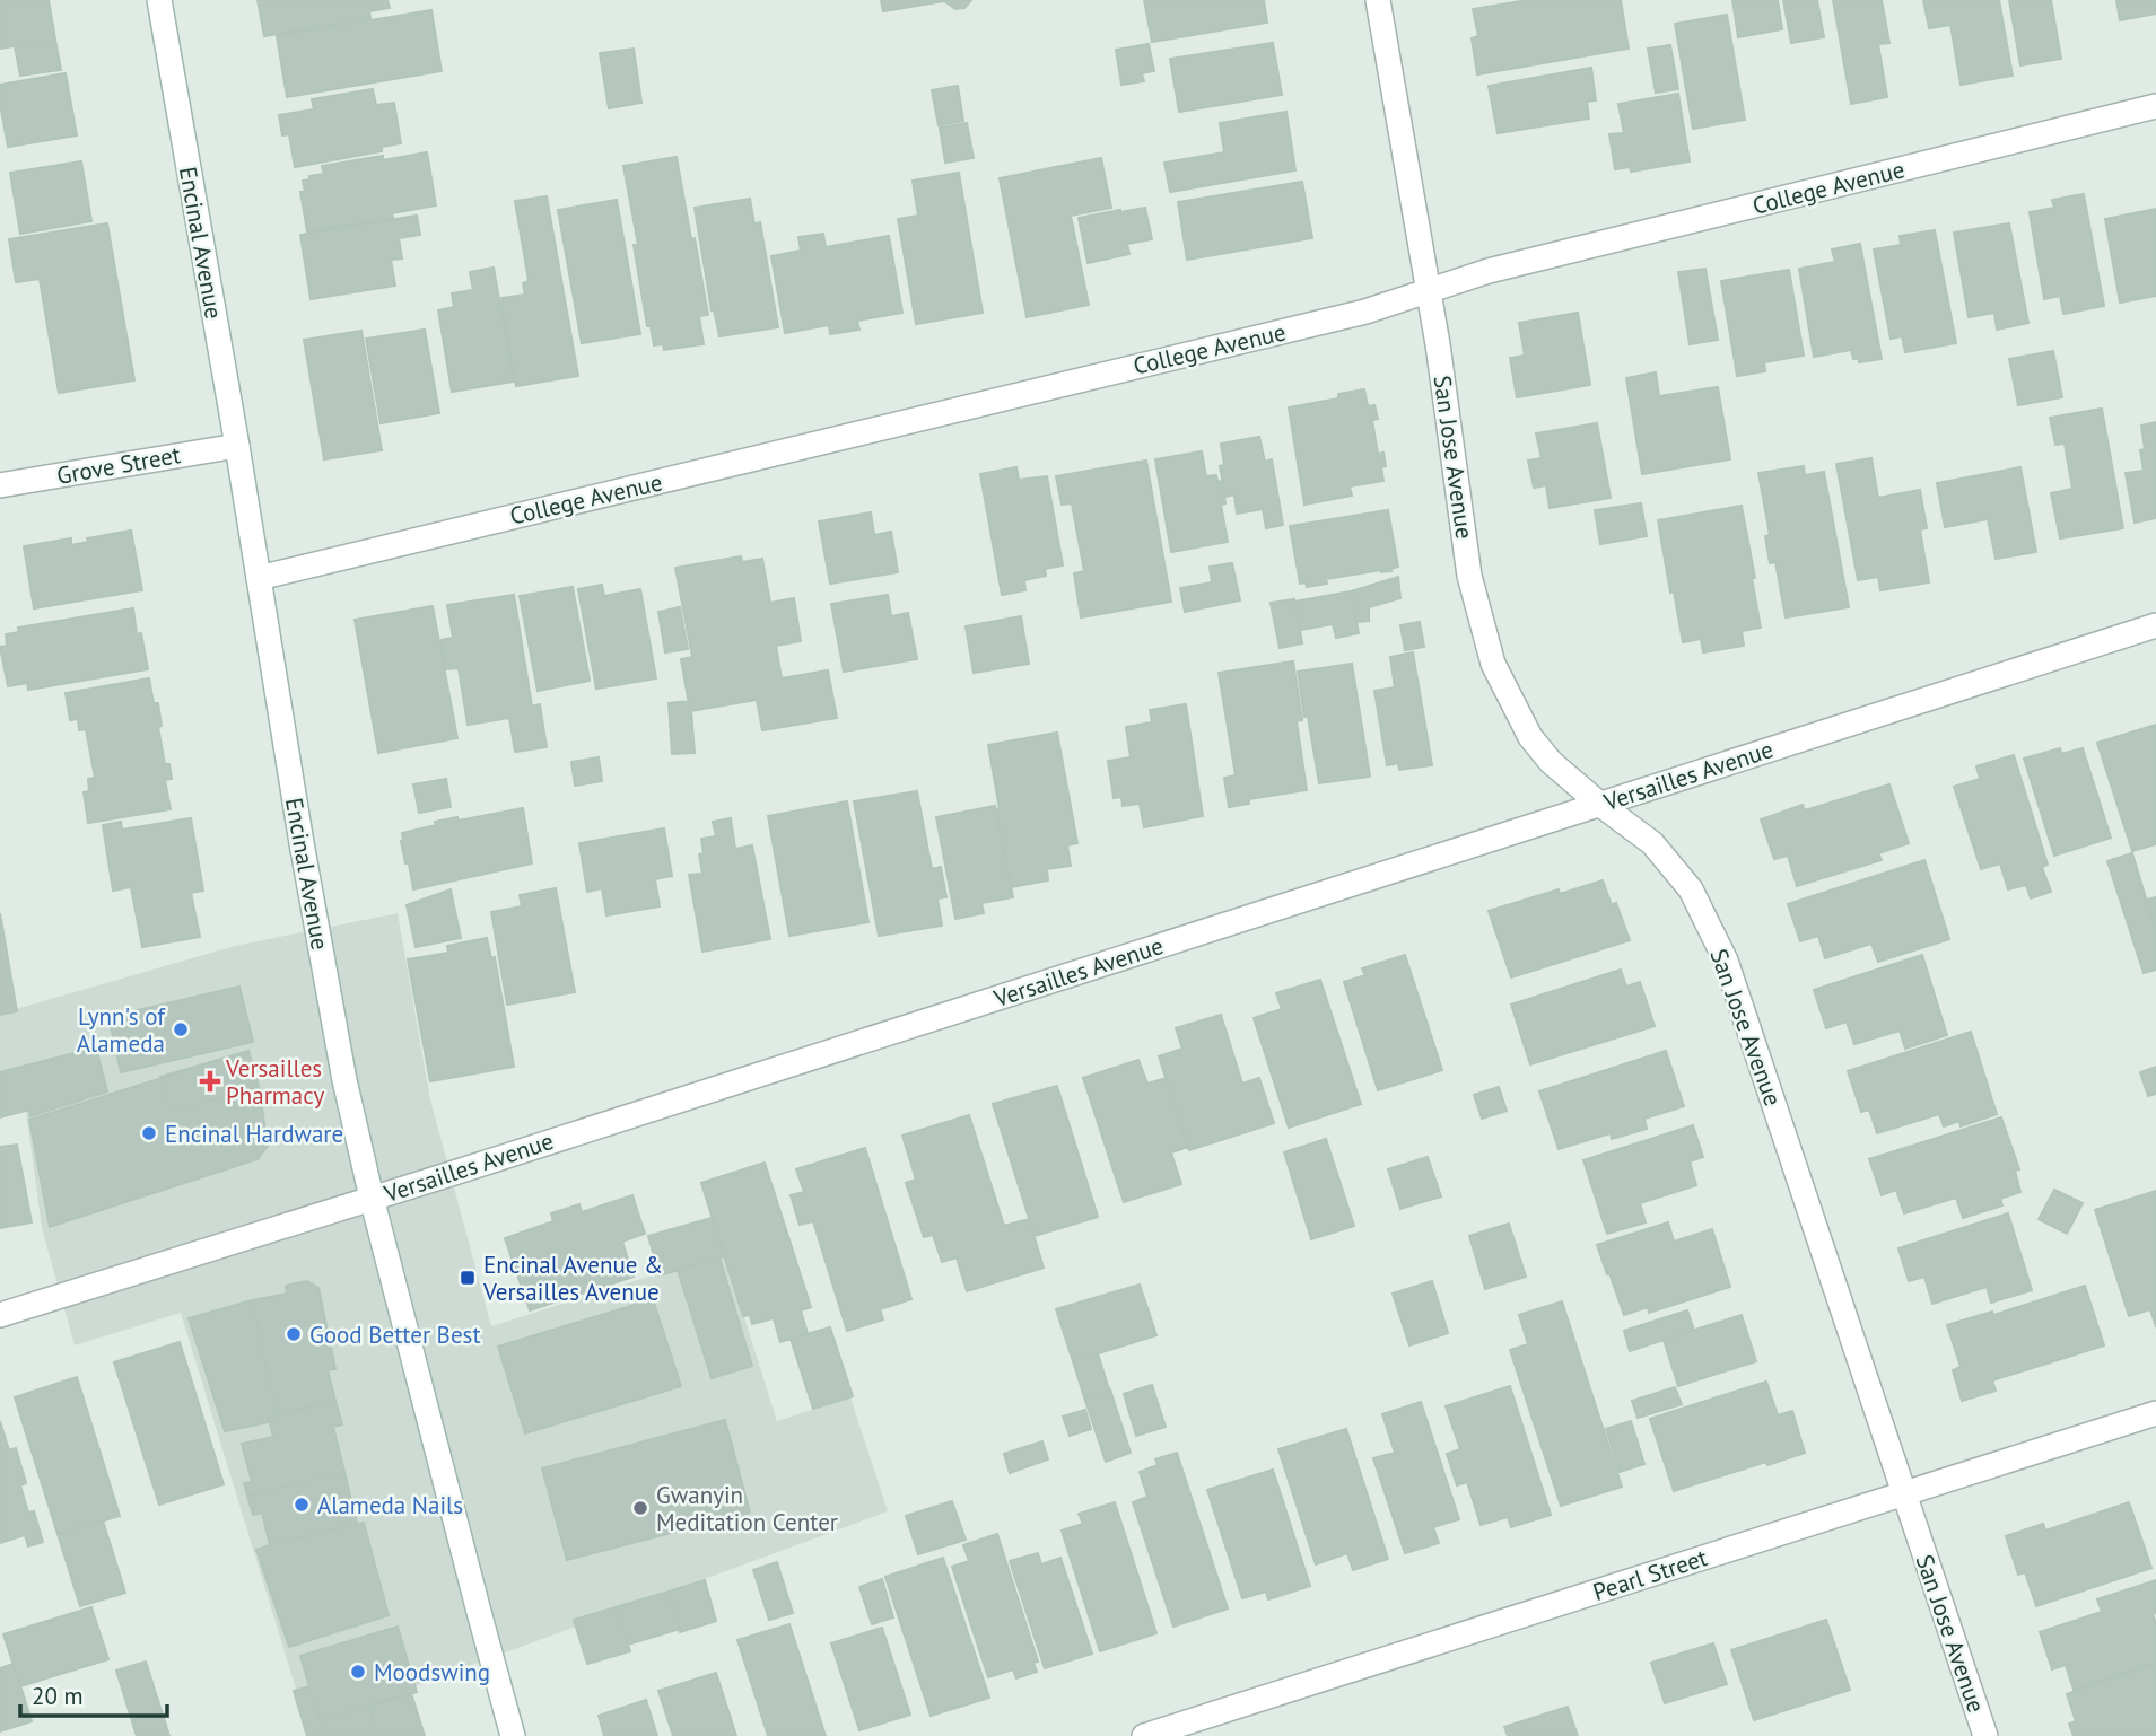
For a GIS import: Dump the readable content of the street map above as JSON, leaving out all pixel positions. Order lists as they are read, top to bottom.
{
  "streets": {
    "street": [
      "College Avenue",
      "Encinal Avenue",
      "San Jose Avenue",
      "Grove Street",
      "Versailles Avenue",
      "Pearl Street"
    ]
  },
  "crossings": [
    ["College Avenue", "Encinal Avenue"],
    ["College Avenue", "San Jose Avenue"],
    ["Encinal Avenue", "Grove Street"],
    ["Encinal Avenue", "Versailles Avenue"],
    ["San Jose Avenue", "Versailles Avenue"],
    ["San Jose Avenue", "Pearl Street"]
  ],
  "places": {
    "other": [
      "Lynn's of Alameda",
      "Encinal Hardware",
      "Good Better Best",
      "Alameda Nails",
      "Gwanyin Meditation Center",
      "Moodswing"
    ],
    "health": ["Versailles Pharmacy"],
    "transit": ["Encinal Avenue & Versailles Avenue"]
  },
  "scale_bar": "20 m"
}
